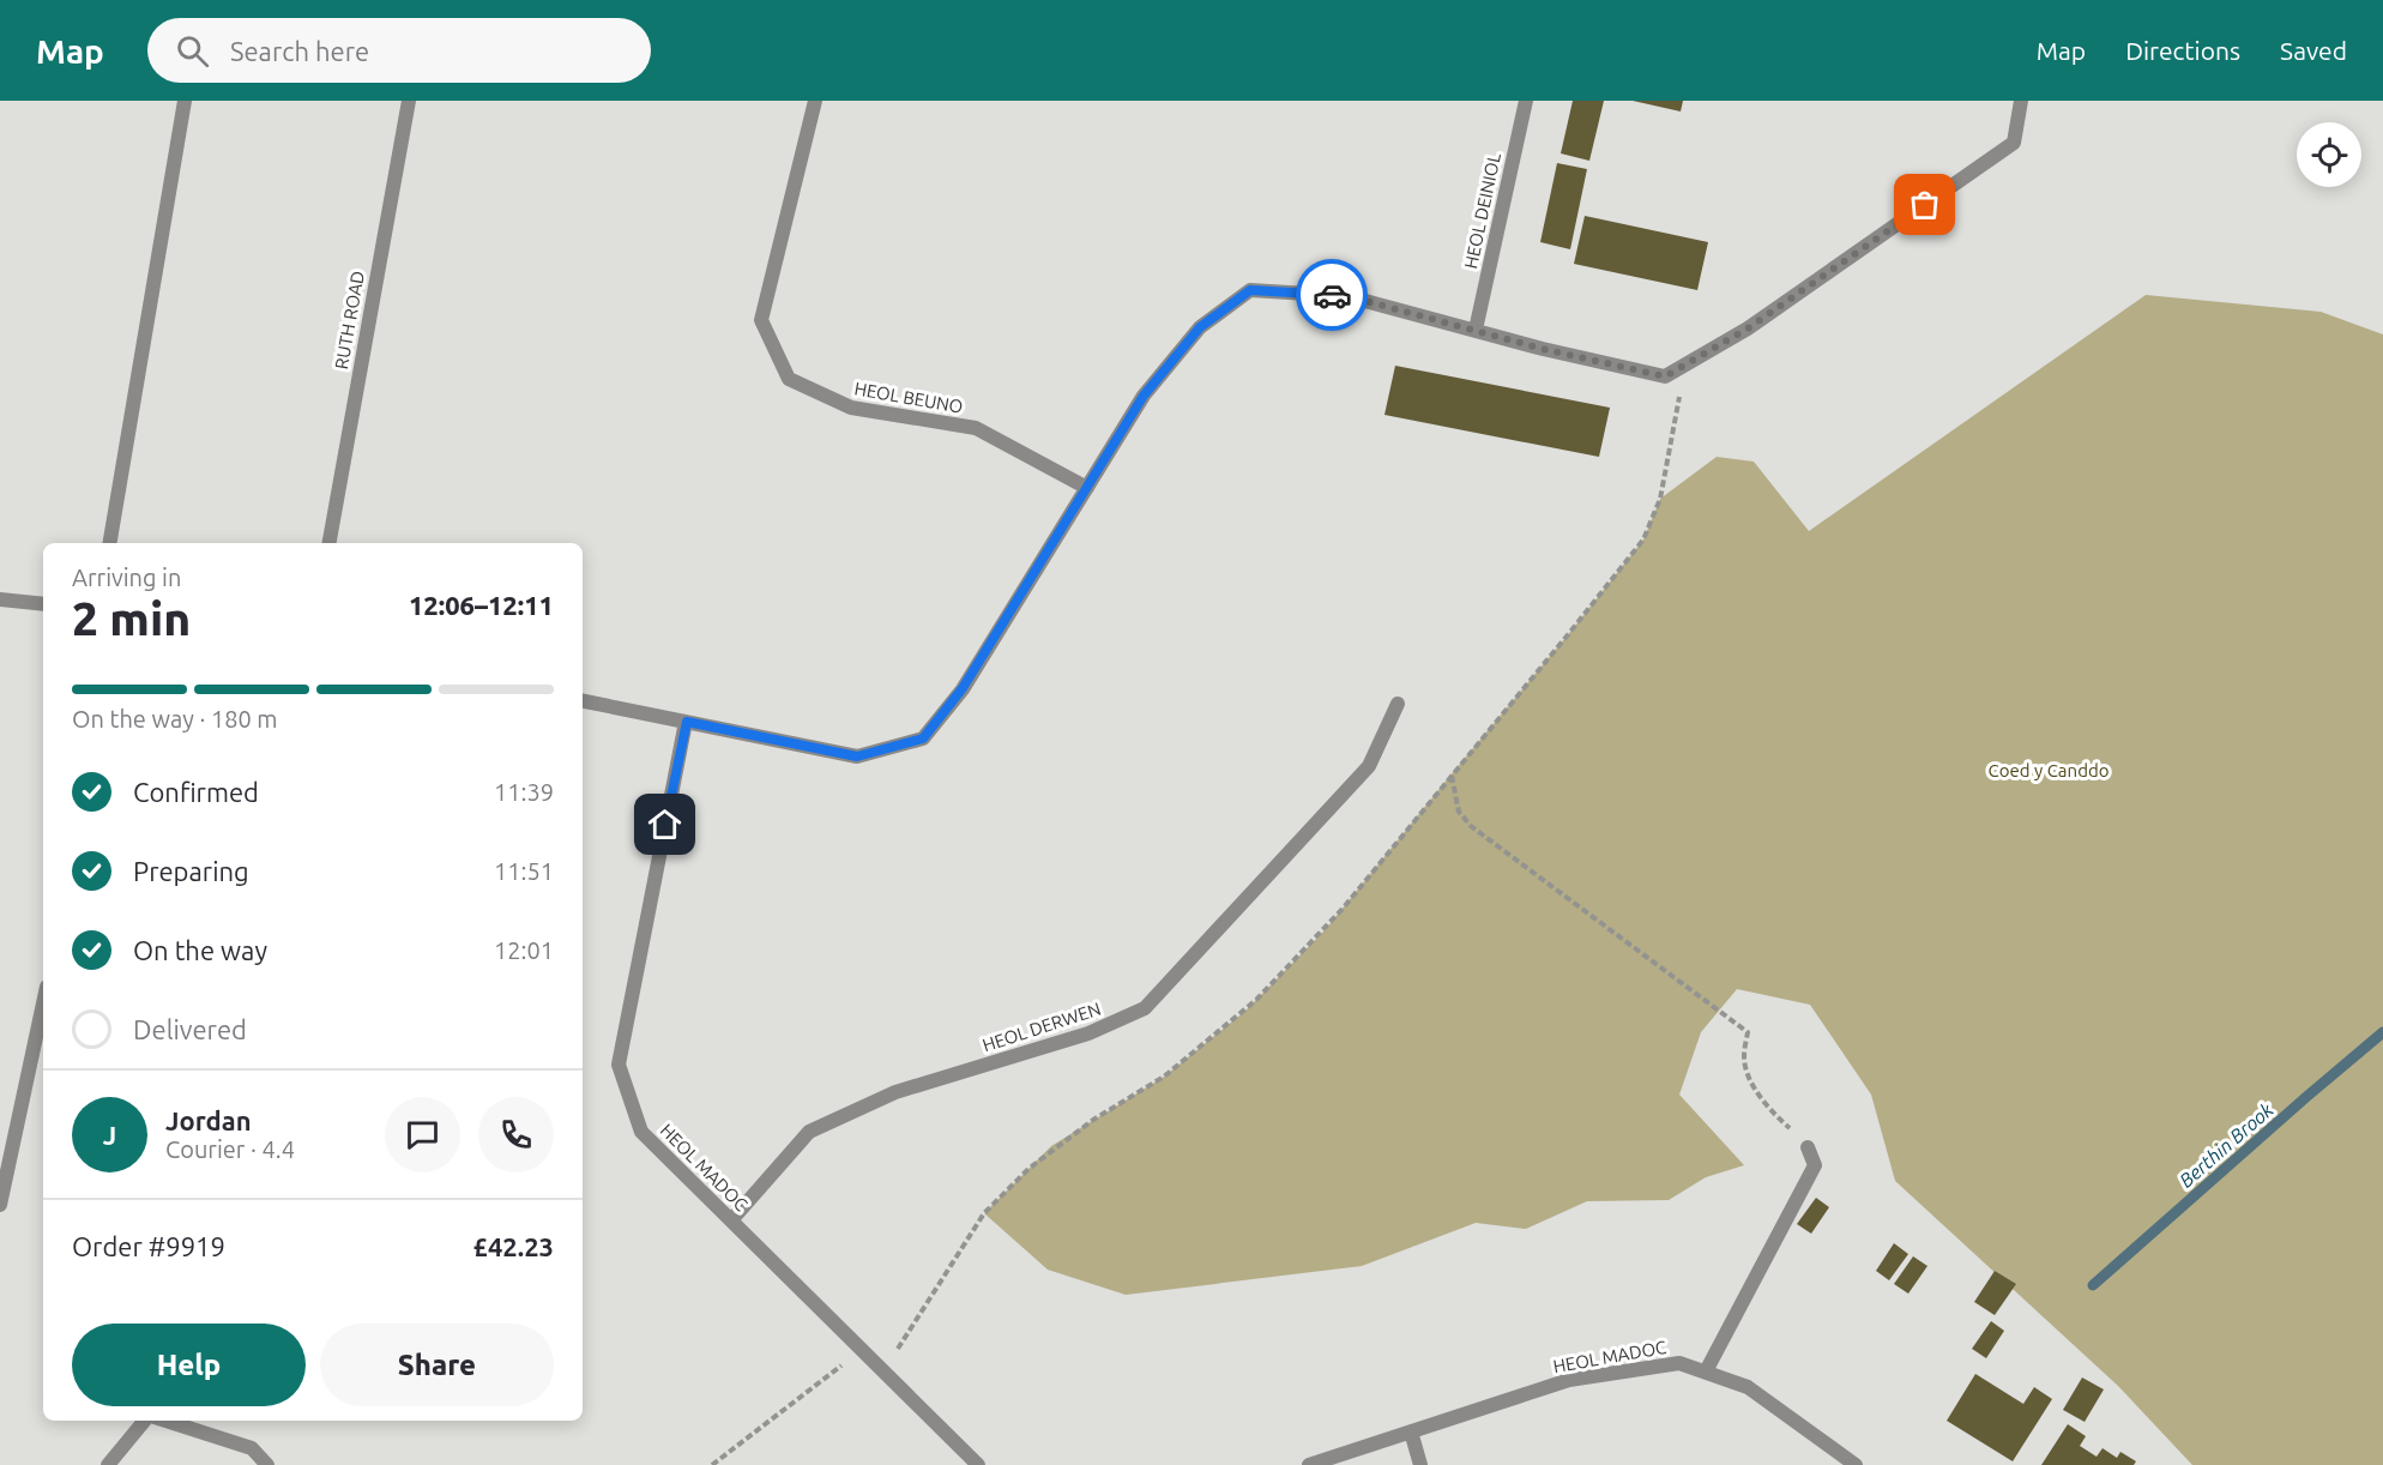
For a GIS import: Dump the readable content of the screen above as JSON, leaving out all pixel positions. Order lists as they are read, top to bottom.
{
  "streets": {
    "street": [
      "HEOL DEINIOL",
      "RUTH ROAD",
      "HEOL BEUNO",
      "HEOL DERWEN",
      "HEOL MADOC"
    ]
  },
  "crossings": [
    ["HEOL DERWEN", "HEOL MADOC"]
  ],
  "water": ["Berthin Brook"],
  "parks": ["Coed y Canddo"],
  "page": {
    "header": "Map",
    "search": "Search here",
    "nav": ["Map", "Directions", "Saved"],
    "heading": ["2 min", "Arriving in", "12:06–12:11"],
    "panel": [
      "Jordan",
      "Courier · 4.4",
      "Order #9919",
      "£42.23"
    ],
    "bar": "On the way · 180 m",
    "list": [
      ["Confirmed", "11:39"],
      ["Preparing", "11:51"],
      ["On the way", "12:01"],
      "Delivered"
    ],
    "round": "J",
    "buttons": ["Help", "Share"]
  }
}
